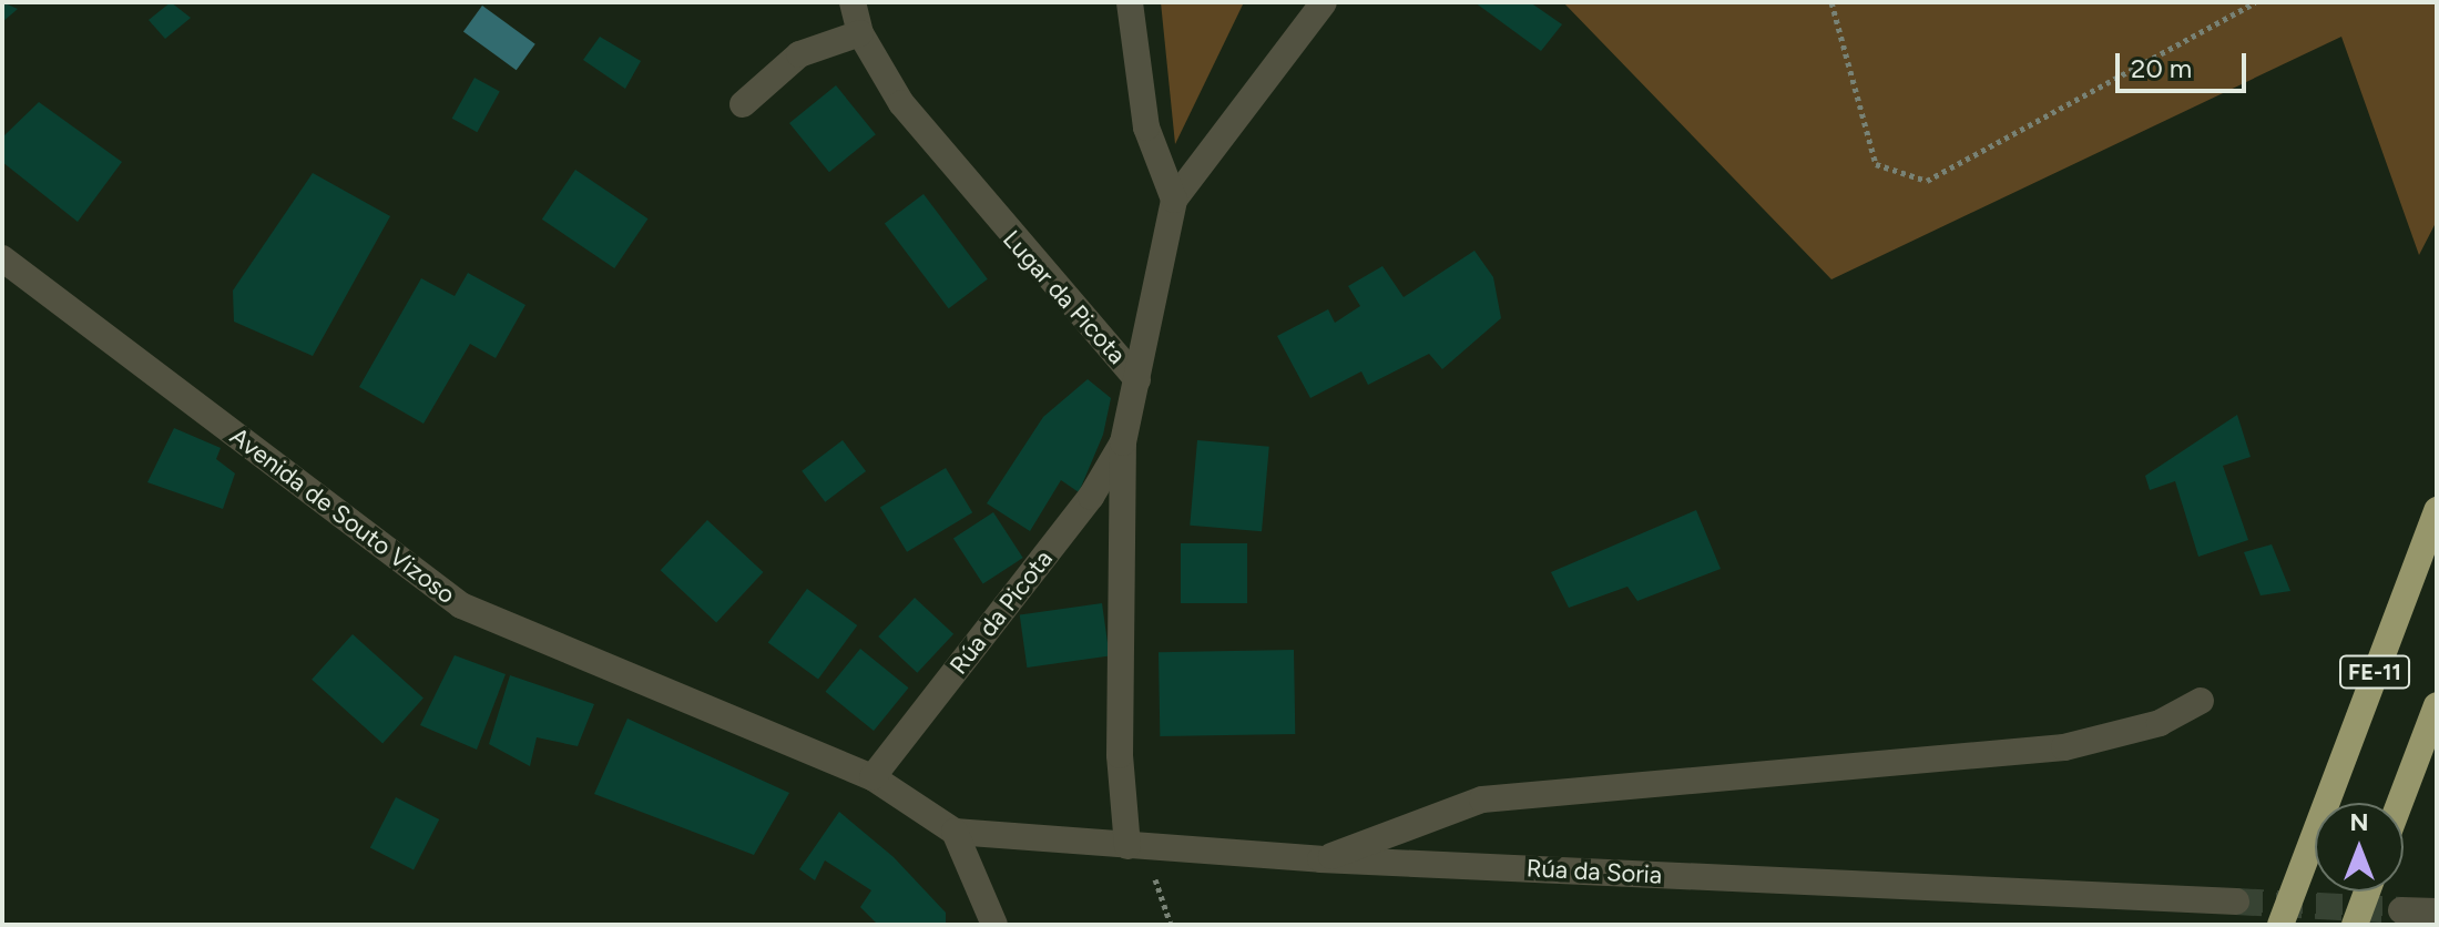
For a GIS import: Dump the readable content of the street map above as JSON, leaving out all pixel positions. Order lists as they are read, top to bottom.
{
  "streets": {
    "highway": ["FE-11"],
    "street": [
      "Lugar da Picota",
      "Avenida de Souto Vizoso",
      "Rúa da Picota",
      "Rúa da Soria"
    ]
  },
  "crossings": [
    ["Lugar da Picota", "Rúa da Picota"],
    ["Lugar da Picota", "Rúa da Soria"],
    ["Avenida de Souto Vizoso", "Rúa da Picota"],
    ["Avenida de Souto Vizoso", "Rúa da Soria"]
  ],
  "scale_bar": "20 m",
  "north": "top"
}
